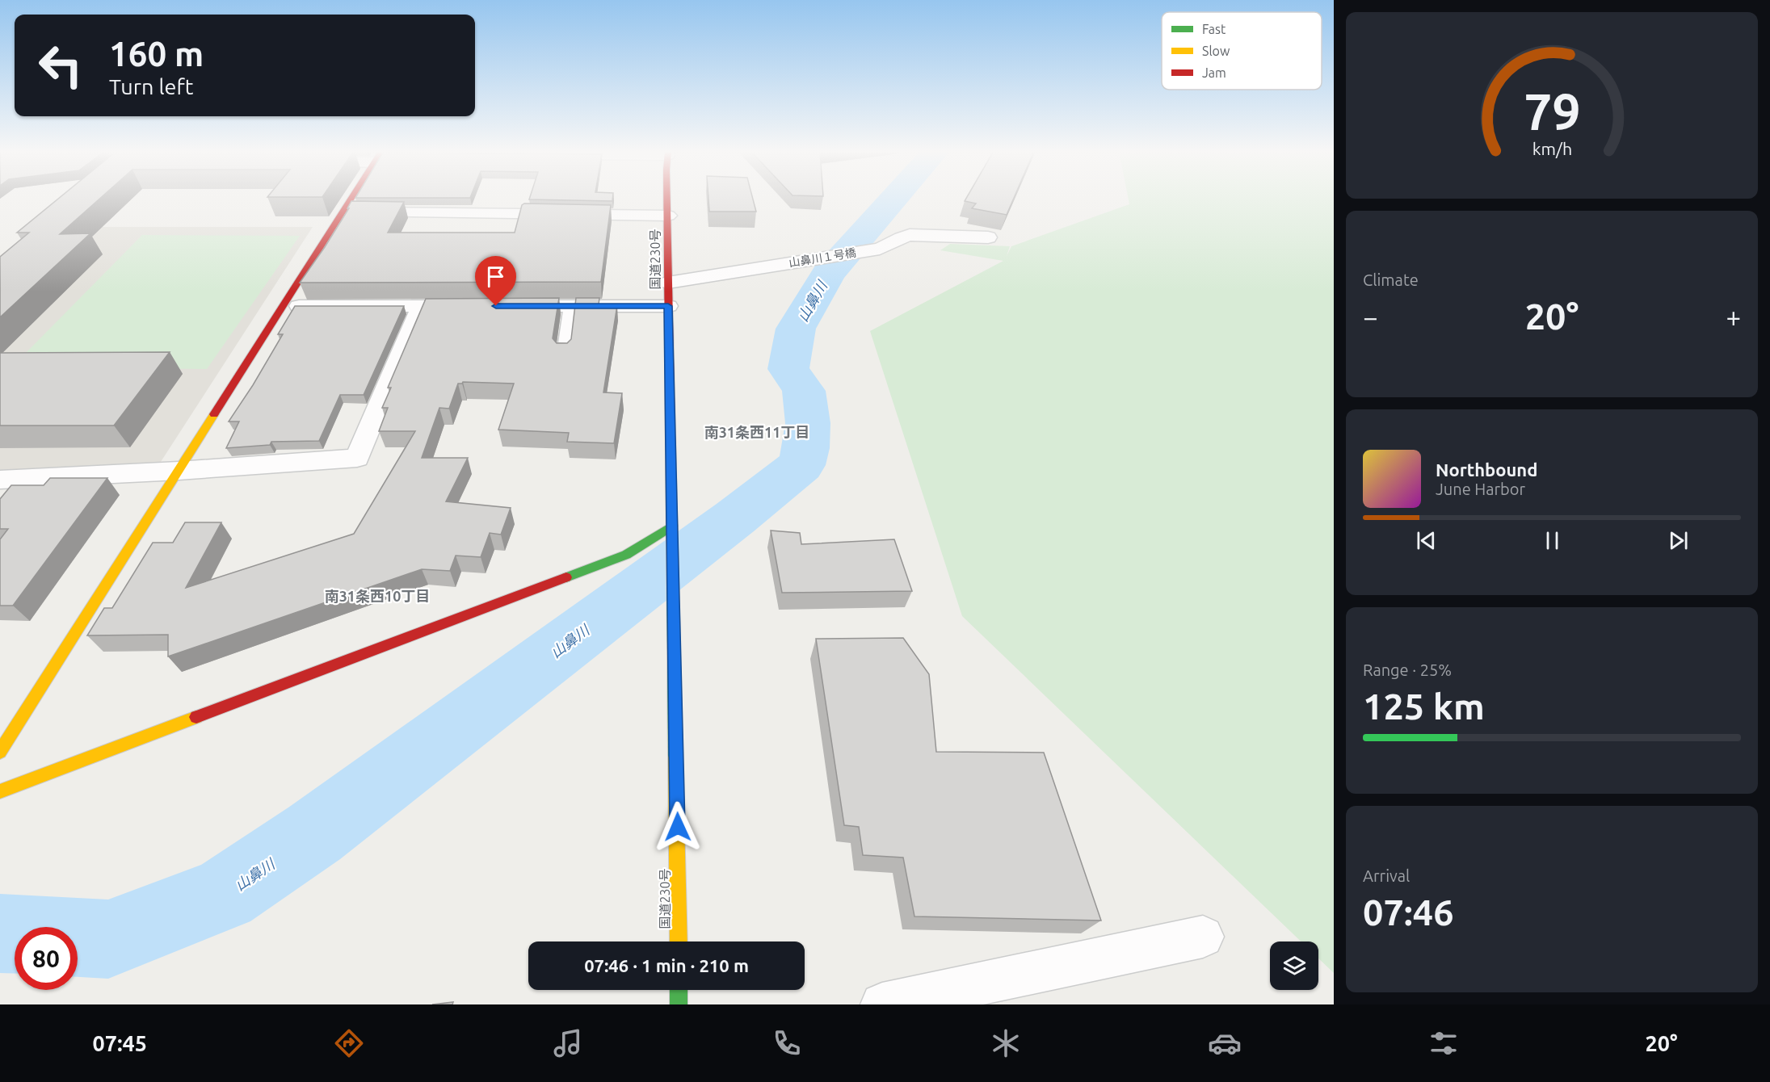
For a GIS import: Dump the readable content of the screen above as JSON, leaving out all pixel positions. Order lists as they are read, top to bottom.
{
  "streets": {
    "main road": ["国道230号"],
    "street": ["山鼻川１号橋"]
  },
  "crossings": [
    ["山鼻川１号橋", "国道230号"]
  ],
  "districts": ["南31条西11丁目", "南31条西10丁目"],
  "water": ["山鼻川"],
  "legend": ["Fast", "Slow", "Jam"],
  "page": {
    "turn": ["160 m", "Turn left"],
    "tile": [
      "Climate",
      ["Range · 25%", "125 km"],
      ["Arrival", "07:46"]
    ],
    "heat": ["−", "20°", "+"],
    "song": ["Northbound", "June Harbor"],
    "limit": "80",
    "trip": "07:46 · 1 min · 210 m",
    "tabs": ["07:45", "20°"],
    "gauge": ["79", "km/h"]
  }
}
